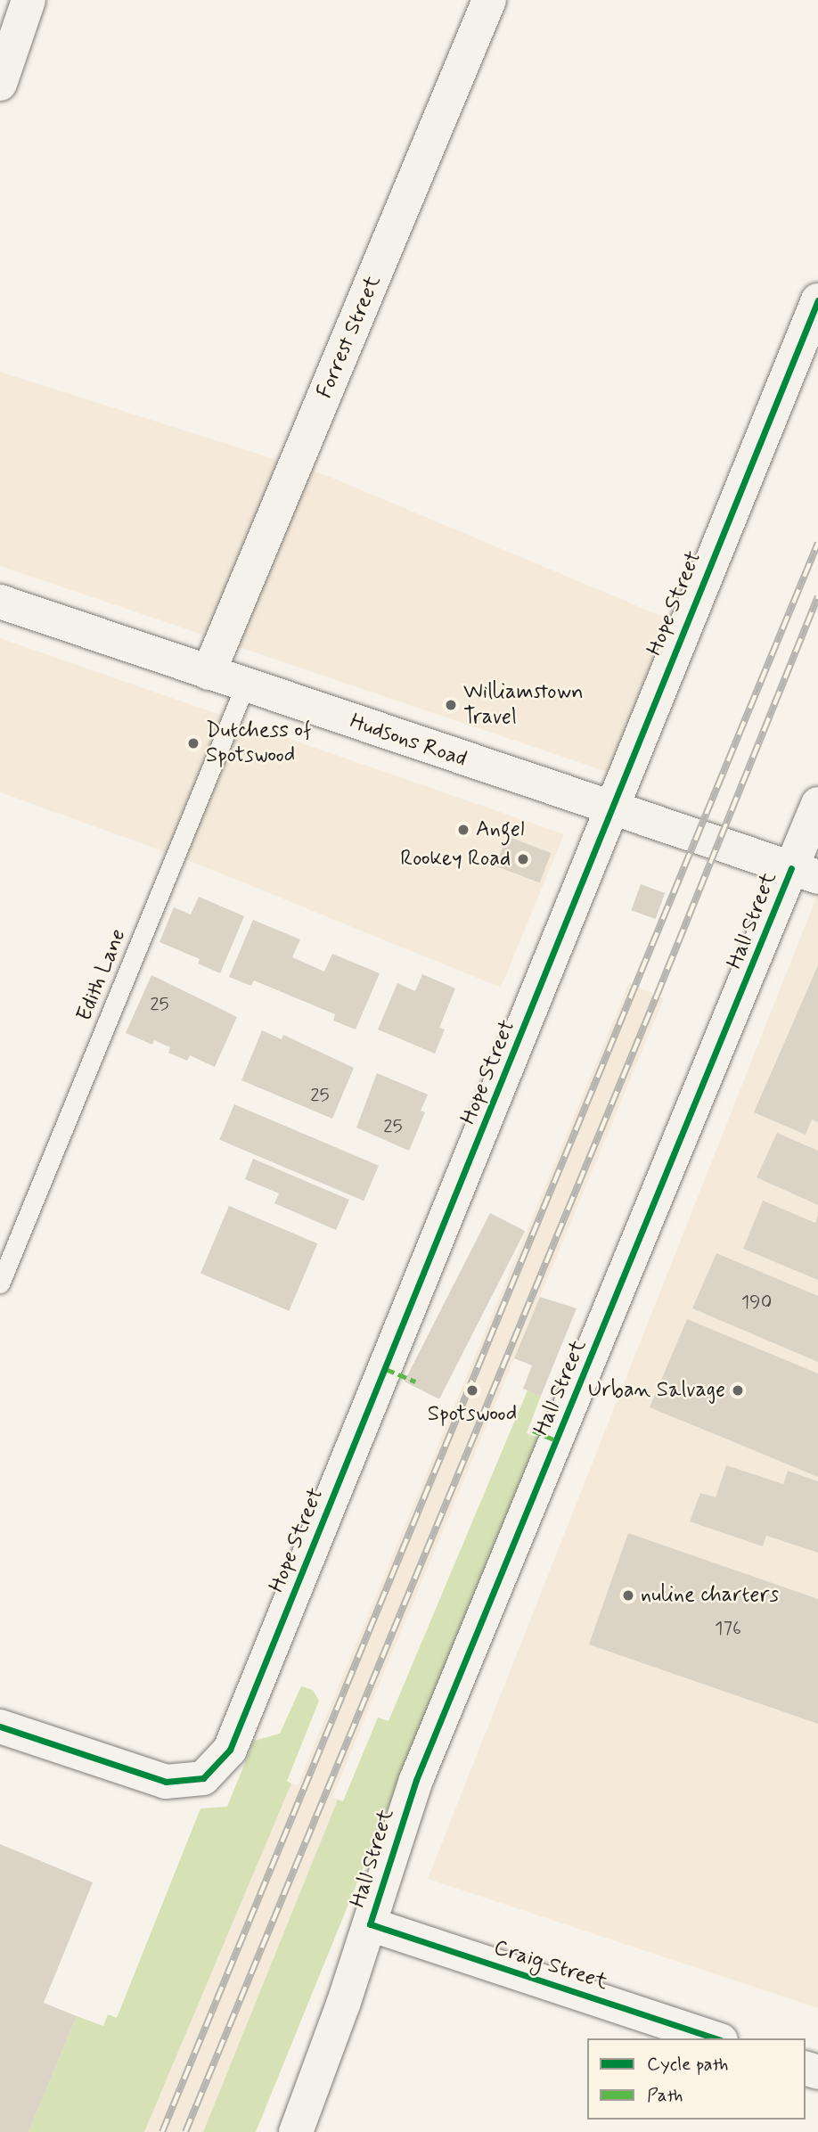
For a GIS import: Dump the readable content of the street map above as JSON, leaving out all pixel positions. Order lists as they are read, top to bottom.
{
  "streets": {
    "street": [
      "Forrest Street",
      "Hope Street",
      "Hudsons Road",
      "Hall Street",
      "Craig Street"
    ],
    "lane": ["Edith Lane"]
  },
  "crossings": [
    ["Forrest Street", "Hudsons Road"],
    ["Hope Street", "Hudsons Road"],
    ["Hudsons Road", "Hall Street"],
    ["Hudsons Road", "Edith Lane"],
    ["Hall Street", "Craig Street"]
  ],
  "places": [
    "Williamstown Travel",
    "Dutchess of Spotswood",
    "Angel",
    "Rookey Road",
    "Spotswood",
    "Urban Salvage",
    "nuline charters"
  ],
  "house_numbers": [
    "25",
    "25",
    "25",
    "190",
    "176"
  ],
  "legend": ["Cycle path", "Path"]
}
